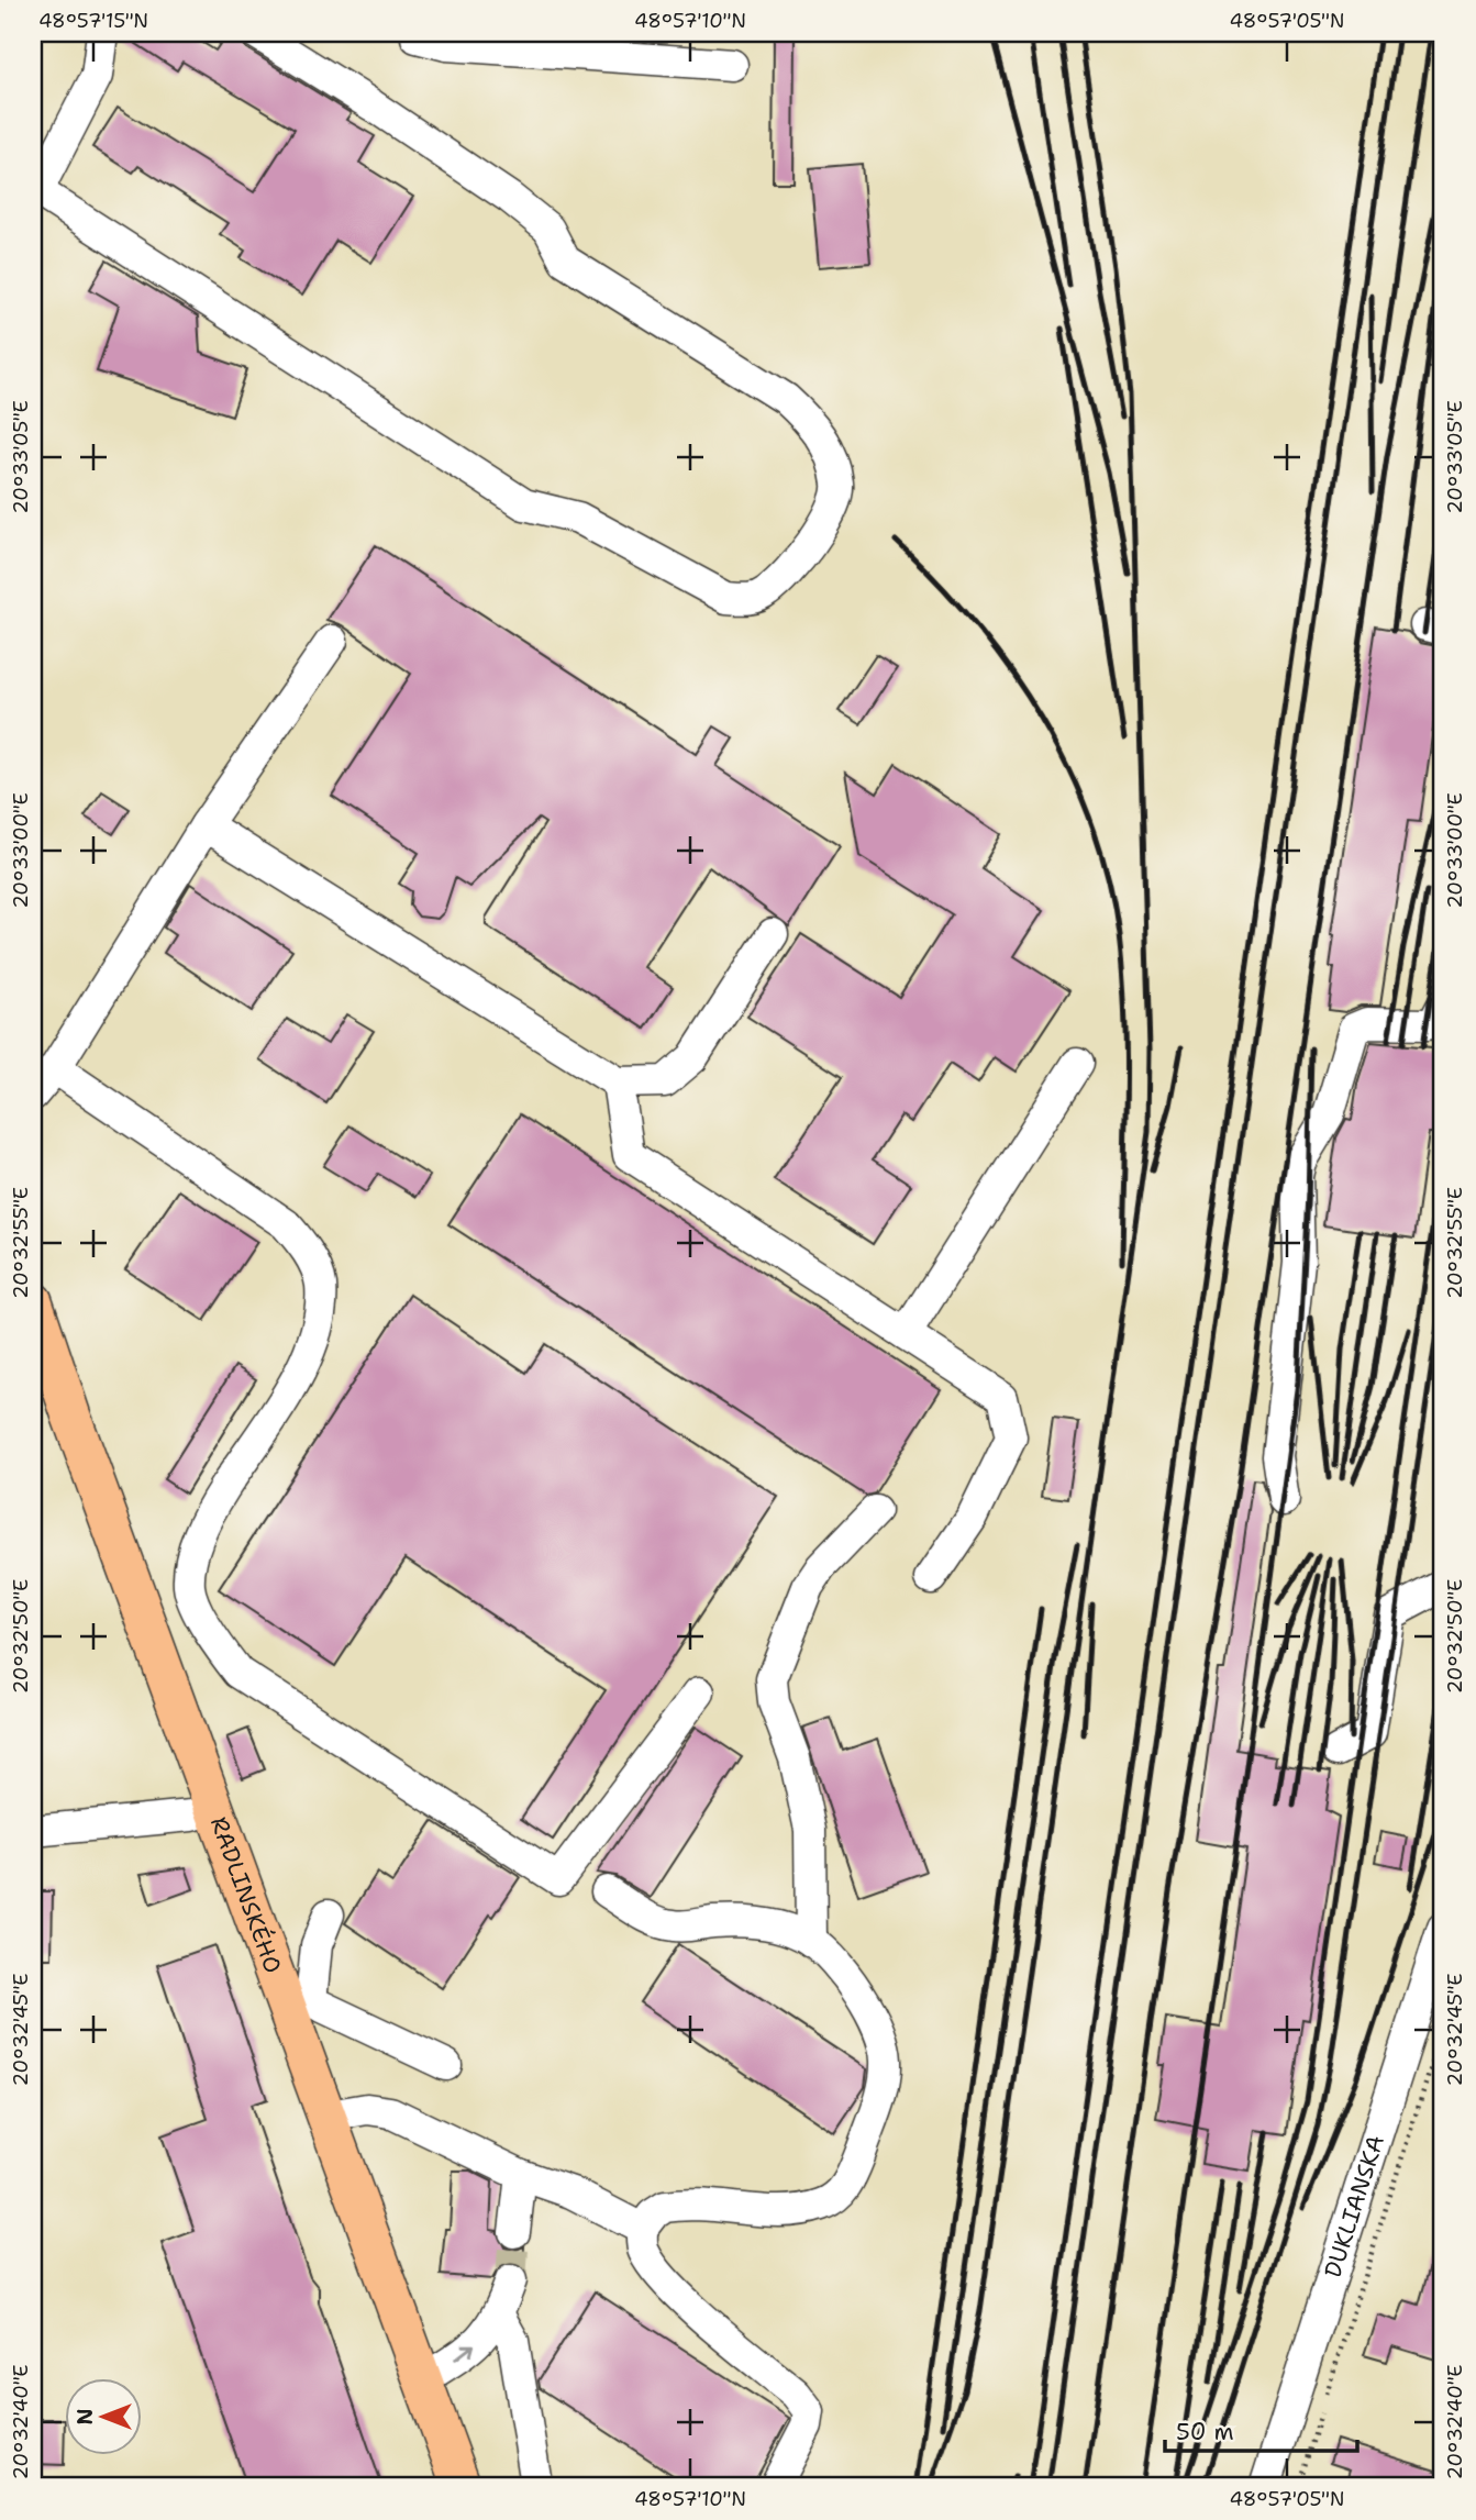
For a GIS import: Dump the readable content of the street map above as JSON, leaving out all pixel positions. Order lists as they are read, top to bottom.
{
  "streets": {
    "main road": ["RADLINSKÉHO"],
    "street": ["DUKLIANSKA"]
  },
  "scale_bar": "50 m",
  "north": "left",
  "coordinates": [
    "48°57'15\"N",
    "48°57'10\"N",
    "48°57'05\"N",
    "20°33'05\"E",
    "20°33'00\"E",
    "20°32'55\"E",
    "20°32'50\"E",
    "20°32'45\"E",
    "20°32'40\"E"
  ]
}
